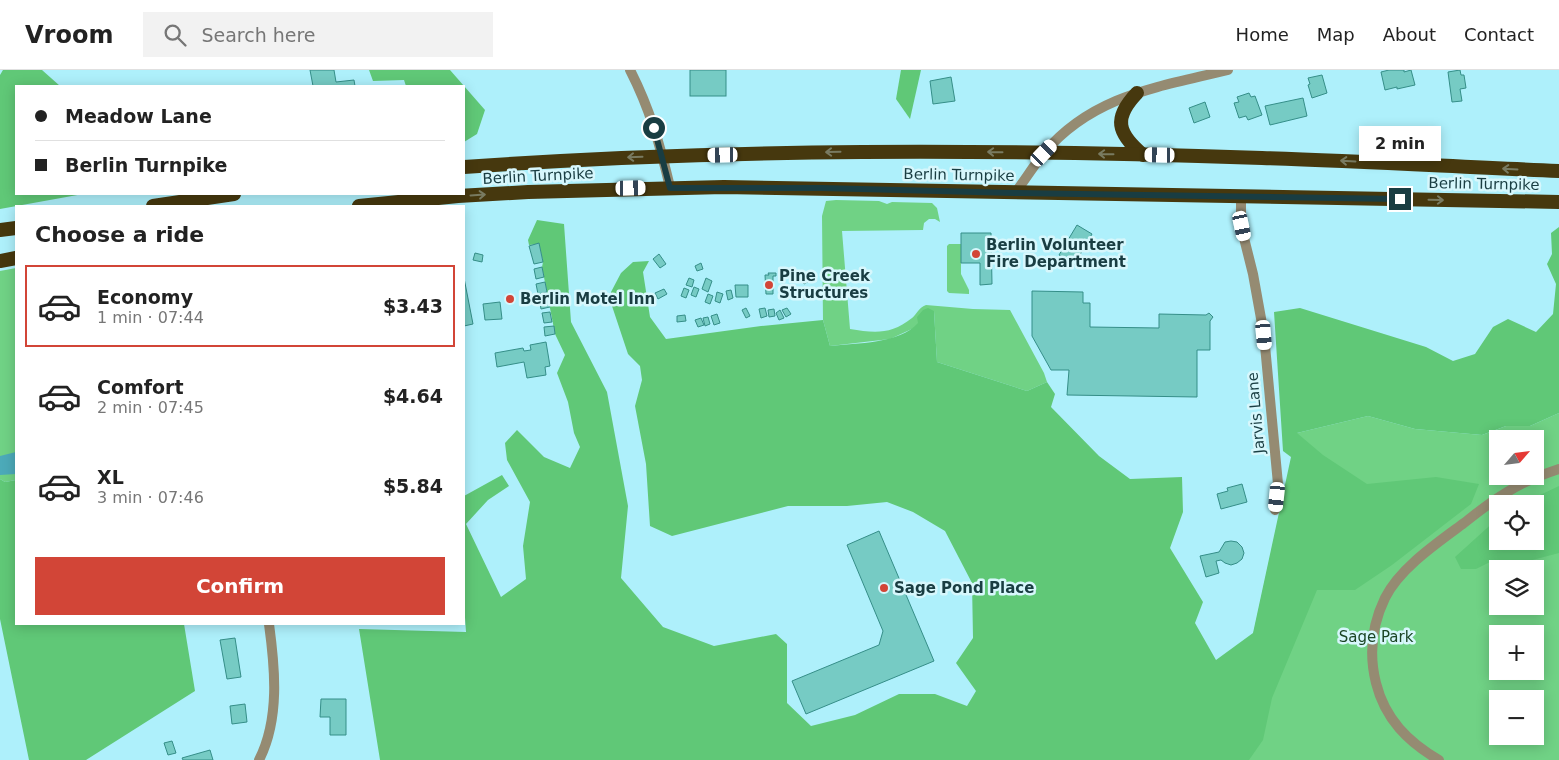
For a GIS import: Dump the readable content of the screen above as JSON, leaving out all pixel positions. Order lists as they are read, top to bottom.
{
  "streets": {
    "highway": ["Berlin Turnpike"],
    "street": ["Jarvis Lane"]
  },
  "crossings": [
    ["Berlin Turnpike", "Jarvis Lane"]
  ],
  "parks": ["Sage Park"],
  "places": [
    "Berlin Volunteer Fire Department",
    "Pine Creek Structures",
    "Berlin Motel Inn",
    "Sage Pond Place"
  ],
  "north": "top right",
  "page": {
    "header": "Vroom",
    "search": "Search here",
    "nav": [
      "Home",
      "Map",
      "About",
      "Contact"
    ],
    "banner": ["Meadow Lane", "Berlin Turnpike"],
    "bubble": "2 min",
    "heading": "Choose a ride",
    "list": [
      {
        "name": "Economy",
        "note": "1 min · 07:44",
        "value": "$3.43"
      },
      {
        "name": "Comfort",
        "note": "2 min · 07:45",
        "value": "$4.64"
      },
      {
        "name": "XL",
        "note": "3 min · 07:46",
        "value": "$5.84"
      }
    ],
    "map_buttons": ["+", "−"],
    "buttons": "Confirm"
  }
}
